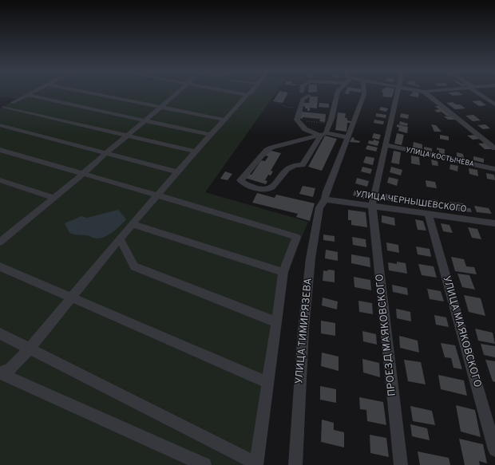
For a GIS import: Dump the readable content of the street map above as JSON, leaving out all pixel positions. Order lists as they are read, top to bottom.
{
  "streets": {
    "street": [
      "УЛИЦА КОСТЫЧЕВА",
      "УЛИЦА ЧЕРНЫШЕВСКОГО",
      "УЛИЦА ТИМИРЯЗЕВА",
      "УЛИЦА МАЯКОВСКОГО",
      "ПРОЕЗД МАЯКОВСКОГО"
    ]
  },
  "crossings": [
    ["УЛИЦА ЧЕРНЫШЕВСКОГО", "УЛИЦА ТИМИРЯЗЕВА"],
    ["УЛИЦА ЧЕРНЫШЕВСКОГО", "УЛИЦА МАЯКОВСКОГО"],
    ["УЛИЦА ЧЕРНЫШЕВСКОГО", "ПРОЕЗД МАЯКОВСКОГО"]
  ]
}
